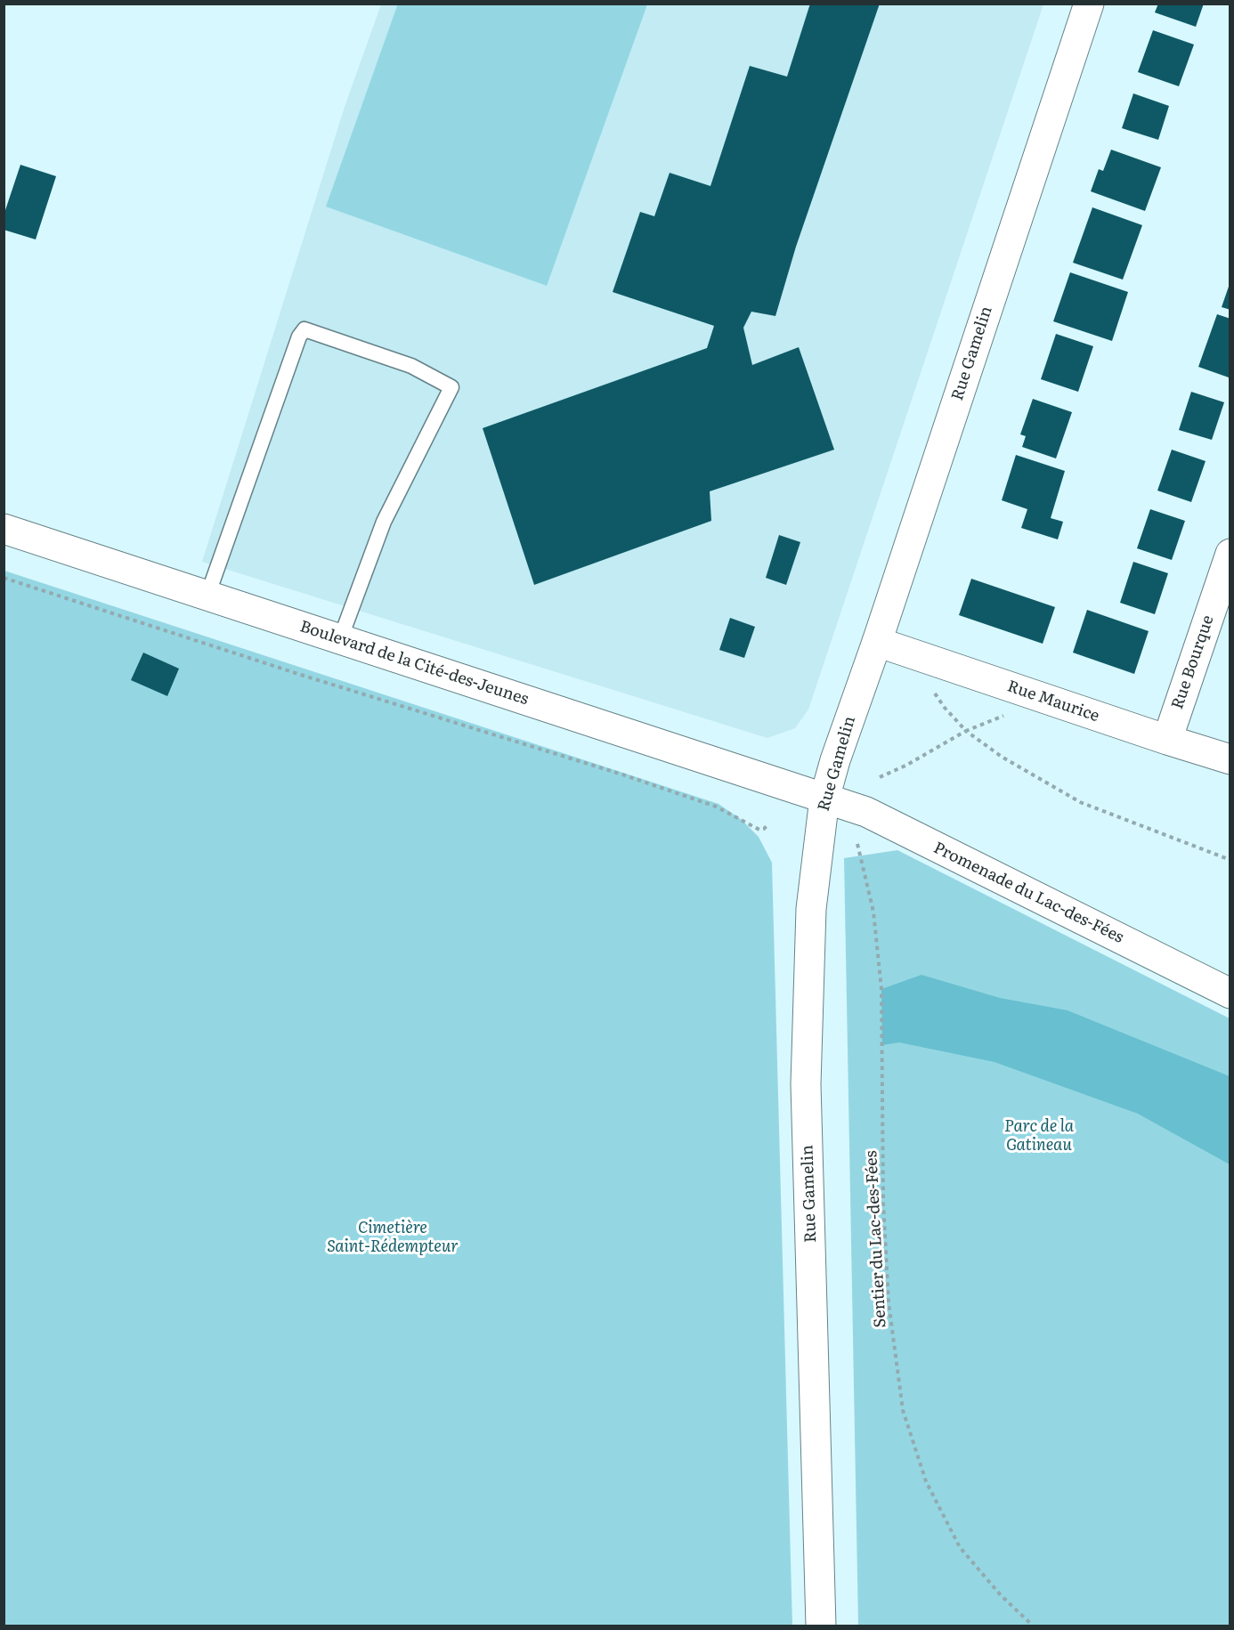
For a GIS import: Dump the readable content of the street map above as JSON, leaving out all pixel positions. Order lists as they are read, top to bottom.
{
  "streets": {
    "street": [
      "Rue Gamelin",
      "Rue Bourque",
      "Boulevard de la Cité-des-Jeunes",
      "Rue Maurice",
      "Promenade du Lac-des-Fées"
    ],
    "path": ["Sentier du Lac-des-Fées"]
  },
  "crossings": [
    ["Rue Gamelin", "Boulevard de la Cité-des-Jeunes"],
    ["Rue Gamelin", "Rue Maurice"],
    ["Rue Gamelin", "Promenade du Lac-des-Fées"],
    ["Rue Bourque", "Rue Maurice"],
    ["Boulevard de la Cité-des-Jeunes", "Promenade du Lac-des-Fées"]
  ],
  "parks": ["Parc de la Gatineau", "Cimetière Saint-Rédempteur"]
}
